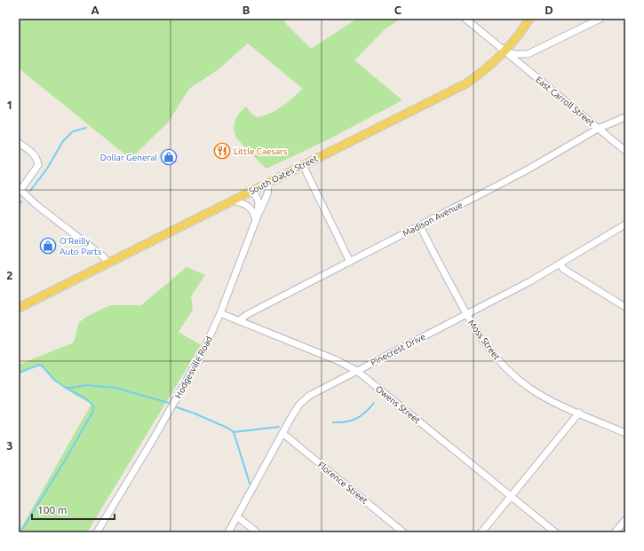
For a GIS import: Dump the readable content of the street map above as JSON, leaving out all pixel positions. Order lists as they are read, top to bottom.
{
  "streets": {
    "main road": ["South Oates Street"],
    "street": [
      "East Carroll Street",
      "Madison Avenue",
      "Moss Street",
      "Pinecrest Drive",
      "Hodgesville Road",
      "Owens Street",
      "Florence Street"
    ]
  },
  "crossings": [
    ["East Carroll Street", "South Oates Street"],
    ["East Carroll Street", "Madison Avenue"],
    ["South Oates Street", "Hodgesville Road"],
    ["Madison Avenue", "Moss Street"],
    ["Madison Avenue", "Owens Street"],
    ["Moss Street", "Pinecrest Drive"],
    ["Pinecrest Drive", "Owens Street"],
    ["Pinecrest Drive", "Florence Street"],
    ["Hodgesville Road", "Owens Street"]
  ],
  "places": {
    "restaurant": ["Little Caesars"],
    "shop": ["Dollar General", "O'Reilly Auto Parts"]
  },
  "scale_bar": "100 m",
  "grid": {
    "columns": [
      "A",
      "B",
      "C",
      "D"
    ],
    "rows": ["1", "2", "3"]
  }
}
